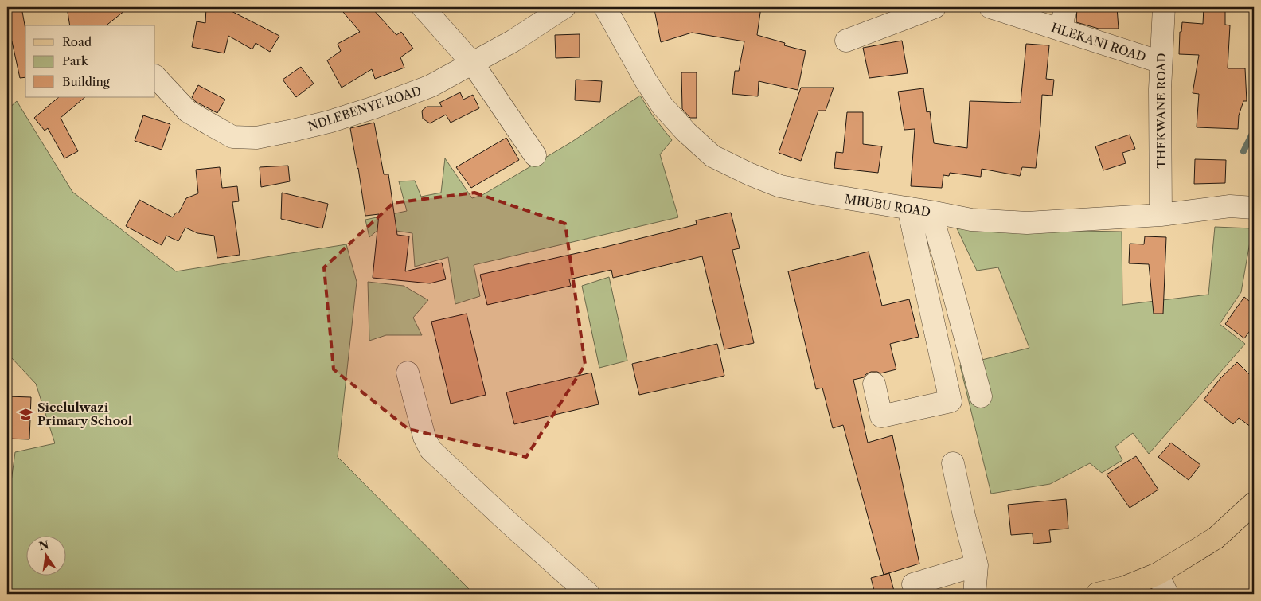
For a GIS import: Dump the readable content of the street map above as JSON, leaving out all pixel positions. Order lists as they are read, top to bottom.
{
  "streets": {
    "street": [
      "HLEKANI ROAD",
      "NDLEBENYE ROAD",
      "THEKWANE ROAD",
      "MBUBU ROAD"
    ]
  },
  "crossings": [
    ["HLEKANI ROAD", "THEKWANE ROAD"],
    ["THEKWANE ROAD", "MBUBU ROAD"]
  ],
  "places": {
    "school or university": ["Sicelulwazi Primary School"]
  },
  "legend": ["Road", "Park", "Building"],
  "north": "top"
}
